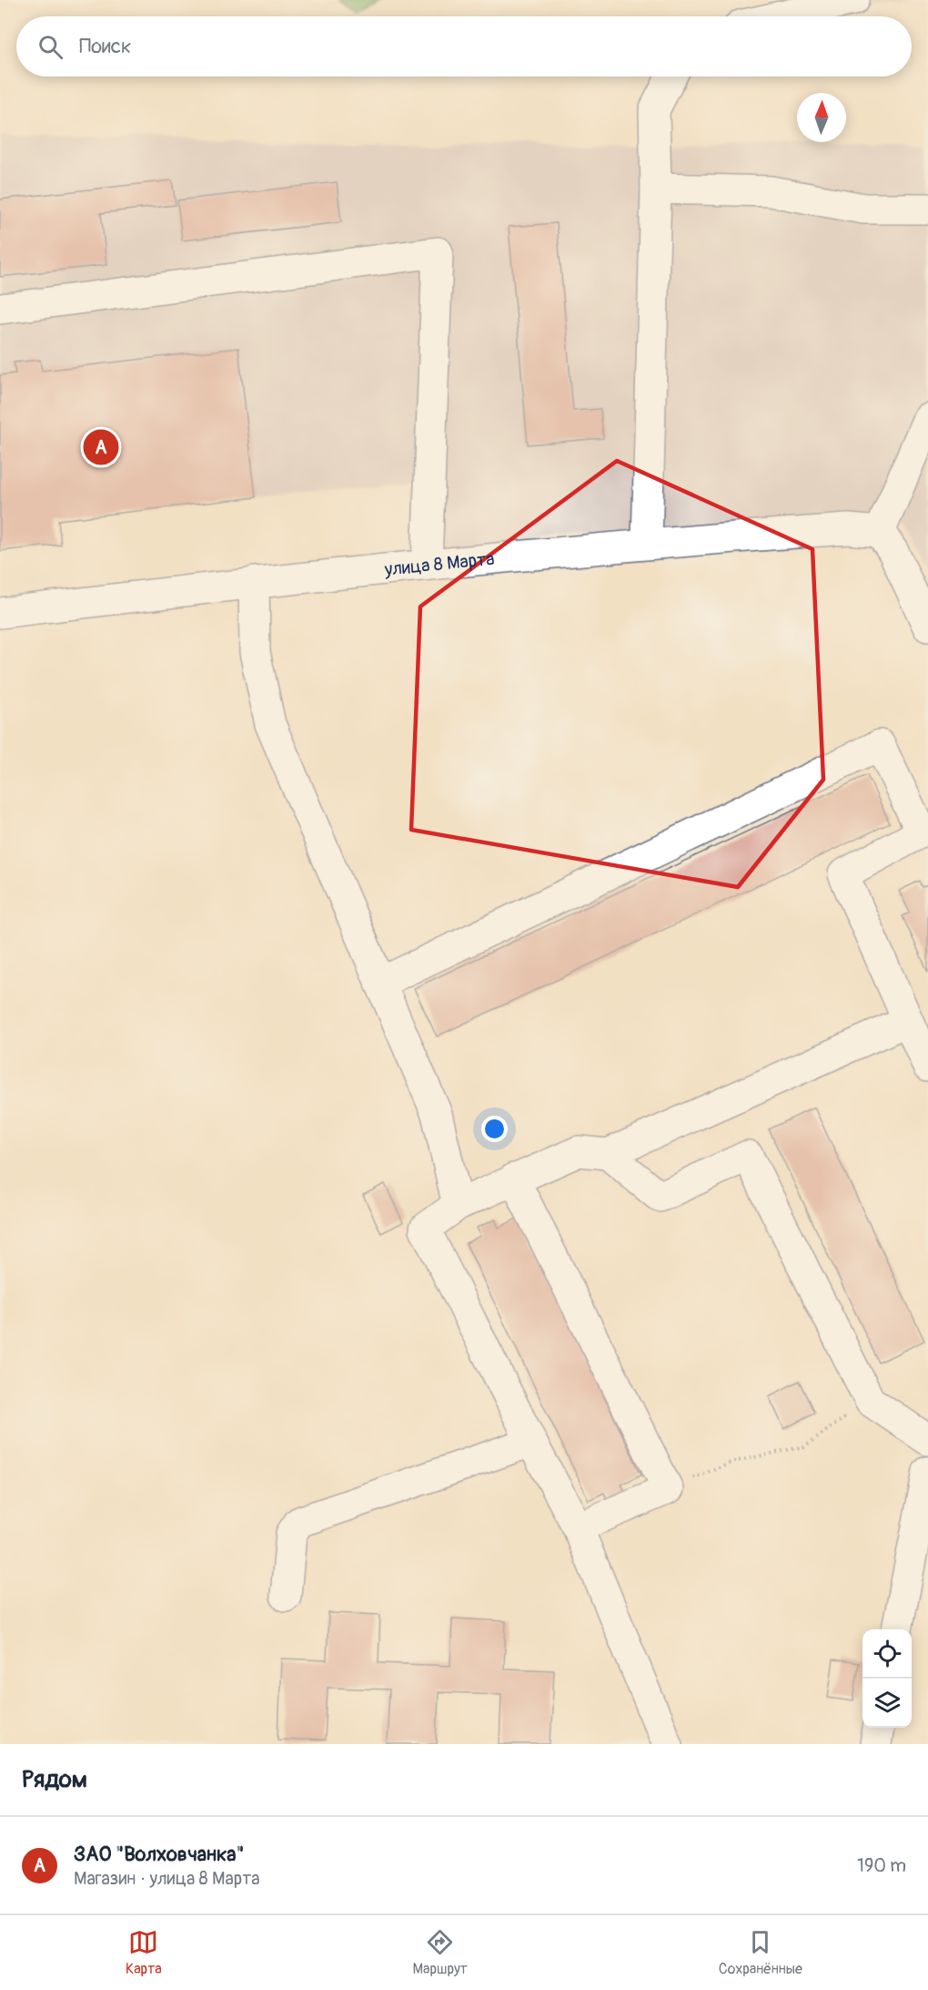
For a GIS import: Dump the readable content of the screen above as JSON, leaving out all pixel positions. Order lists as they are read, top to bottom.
{
  "streets": {
    "street": ["улица 8 Марта"]
  },
  "north": "top",
  "page": {
    "search": "Поиск",
    "pins": "A",
    "heading": "Рядом",
    "list": [
      {
        "mark": "A",
        "name": "ЗАО \"Волховчанка\"",
        "note": "Магазин · улица 8 Марта",
        "value": "190 m"
      }
    ],
    "nav": ["Карта", "Маршрут", "Сохранённые"]
  }
}
